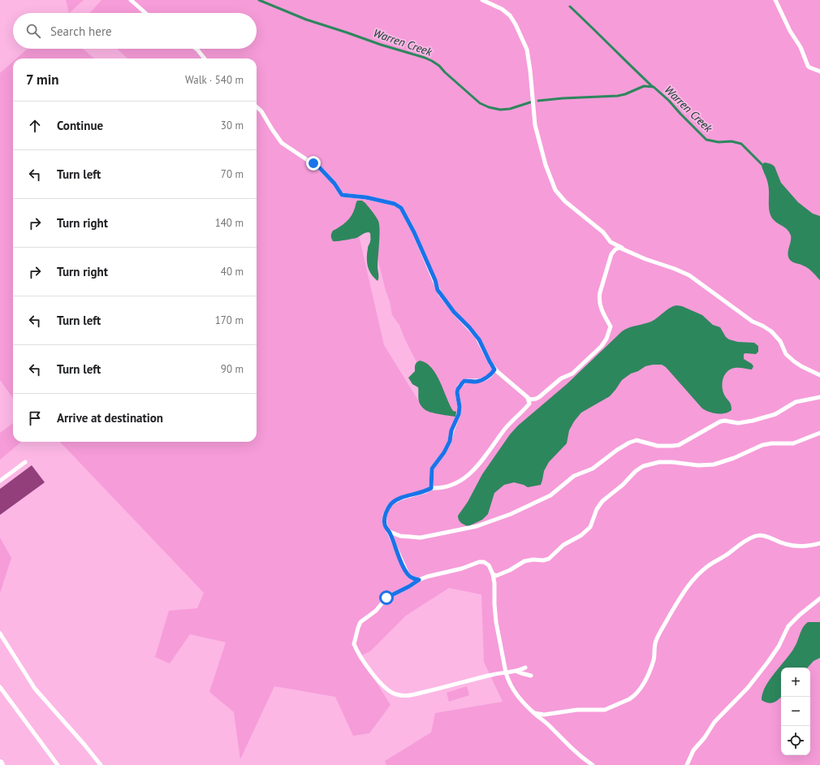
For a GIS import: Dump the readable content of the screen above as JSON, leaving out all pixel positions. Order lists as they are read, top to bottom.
{
  "water": ["Warren Creek"],
  "page": {
    "search": "Search here",
    "heading": ["7 min", "Walk · 540 m"],
    "list": [
      ["Continue", "30 m"],
      ["Turn left", "70 m"],
      ["Turn right", "140 m"],
      ["Turn right", "40 m"],
      ["Turn left", "170 m"],
      ["Turn left", "90 m"],
      "Arrive at destination"
    ],
    "map_buttons": ["+", "−"]
  }
}
